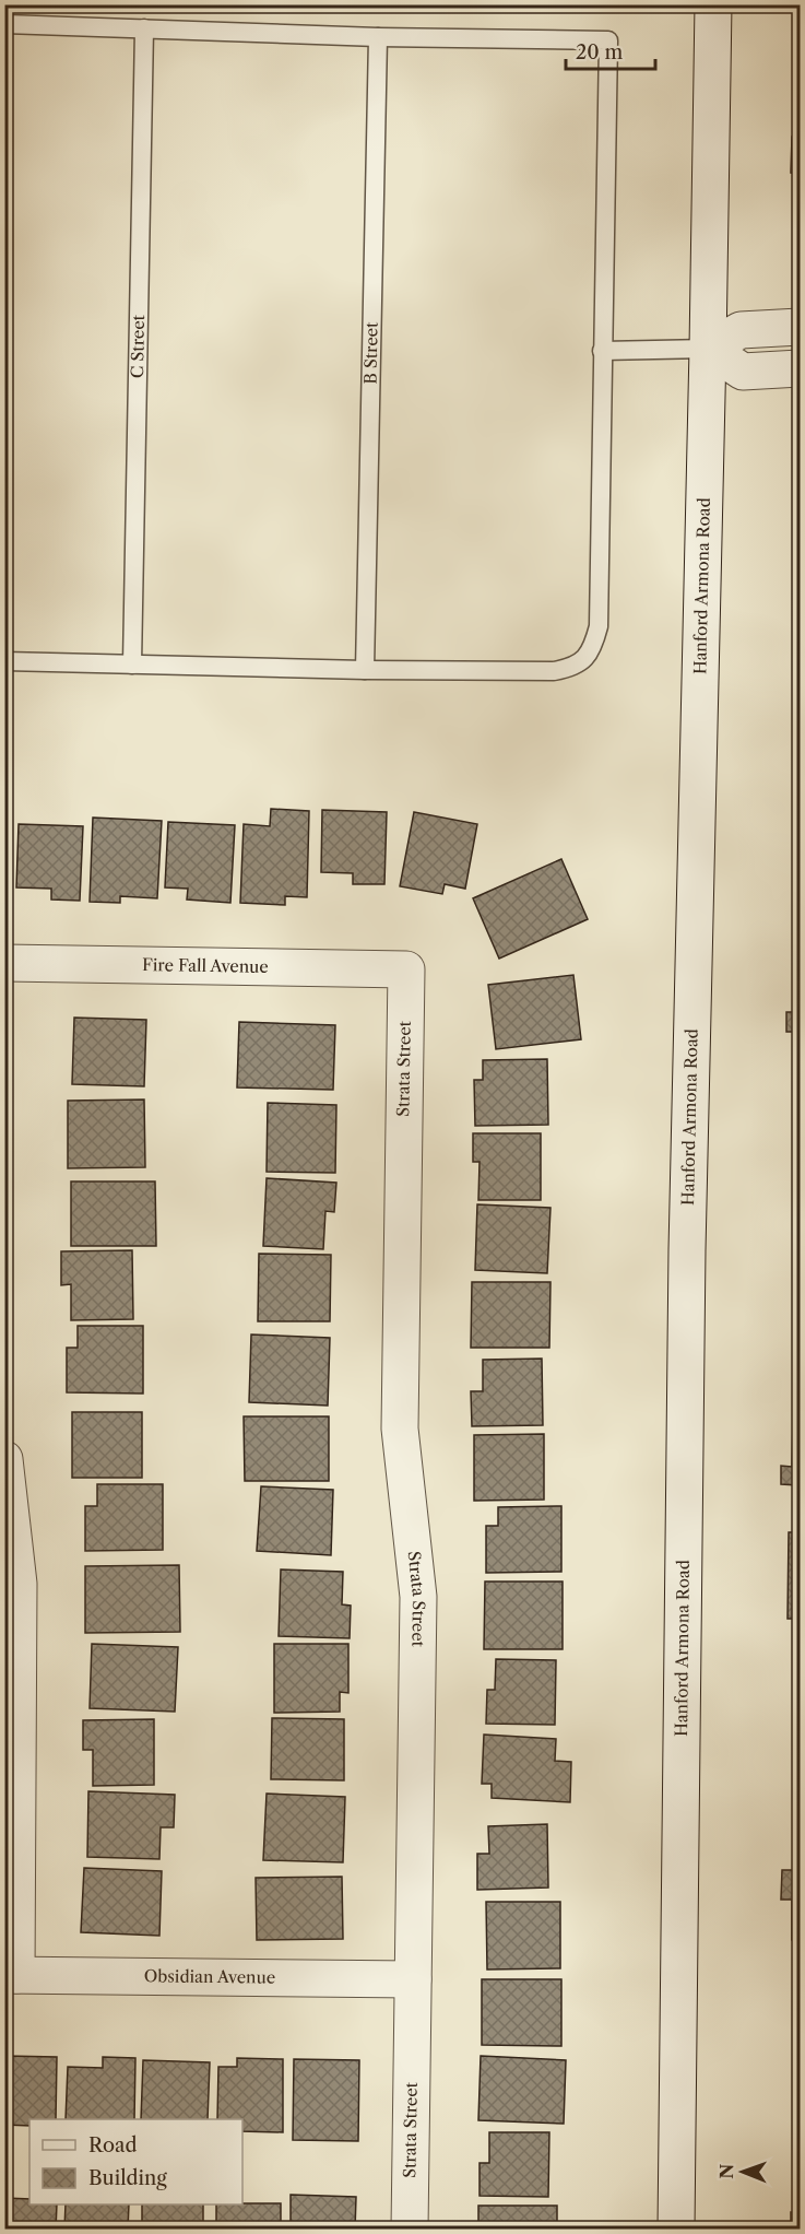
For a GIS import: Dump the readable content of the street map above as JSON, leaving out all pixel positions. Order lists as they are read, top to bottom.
{
  "streets": {
    "street": [
      "Hanford Armona Road",
      "Fire Fall Avenue",
      "Strata Street",
      "Obsidian Avenue"
    ],
    "lane": ["C Street", "B Street"]
  },
  "crossings": [
    ["Fire Fall Avenue", "Strata Street"],
    ["Strata Street", "Obsidian Avenue"]
  ],
  "legend": ["Road", "Building"],
  "scale_bar": "20 m",
  "north": "left"
}
